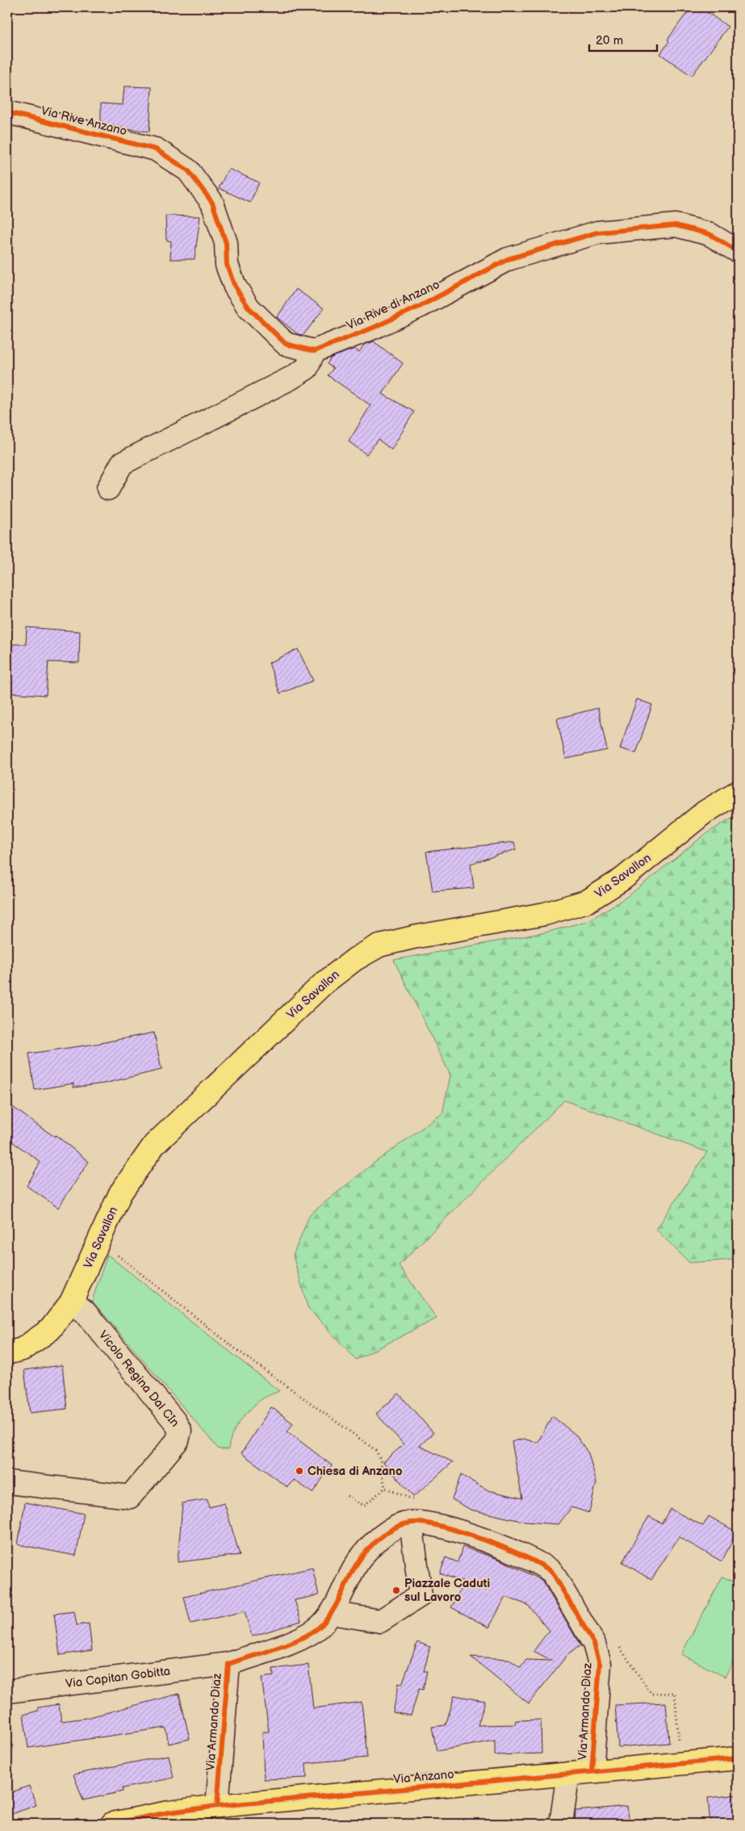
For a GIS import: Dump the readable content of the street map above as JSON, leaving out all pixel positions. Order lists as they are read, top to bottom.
{
  "streets": {
    "main road": ["Via Savallon", "Via Anzano"],
    "street": [
      "Via Rive Anzano",
      "Via Rive di Anzano",
      "Vicolo Regina Dal CIn",
      "Via Capitan Gobitta",
      "Via Armando Diaz"
    ]
  },
  "crossings": [
    ["Via Rive Anzano", "Via Rive di Anzano"],
    ["Via Savallon", "Vicolo Regina Dal CIn"],
    ["Via Capitan Gobitta", "Via Armando Diaz"],
    ["Via Armando Diaz", "Via Anzano"]
  ],
  "places": ["Chiesa di Anzano", "Piazzale Caduti sul Lavoro"],
  "scale_bar": "20 m"
}
